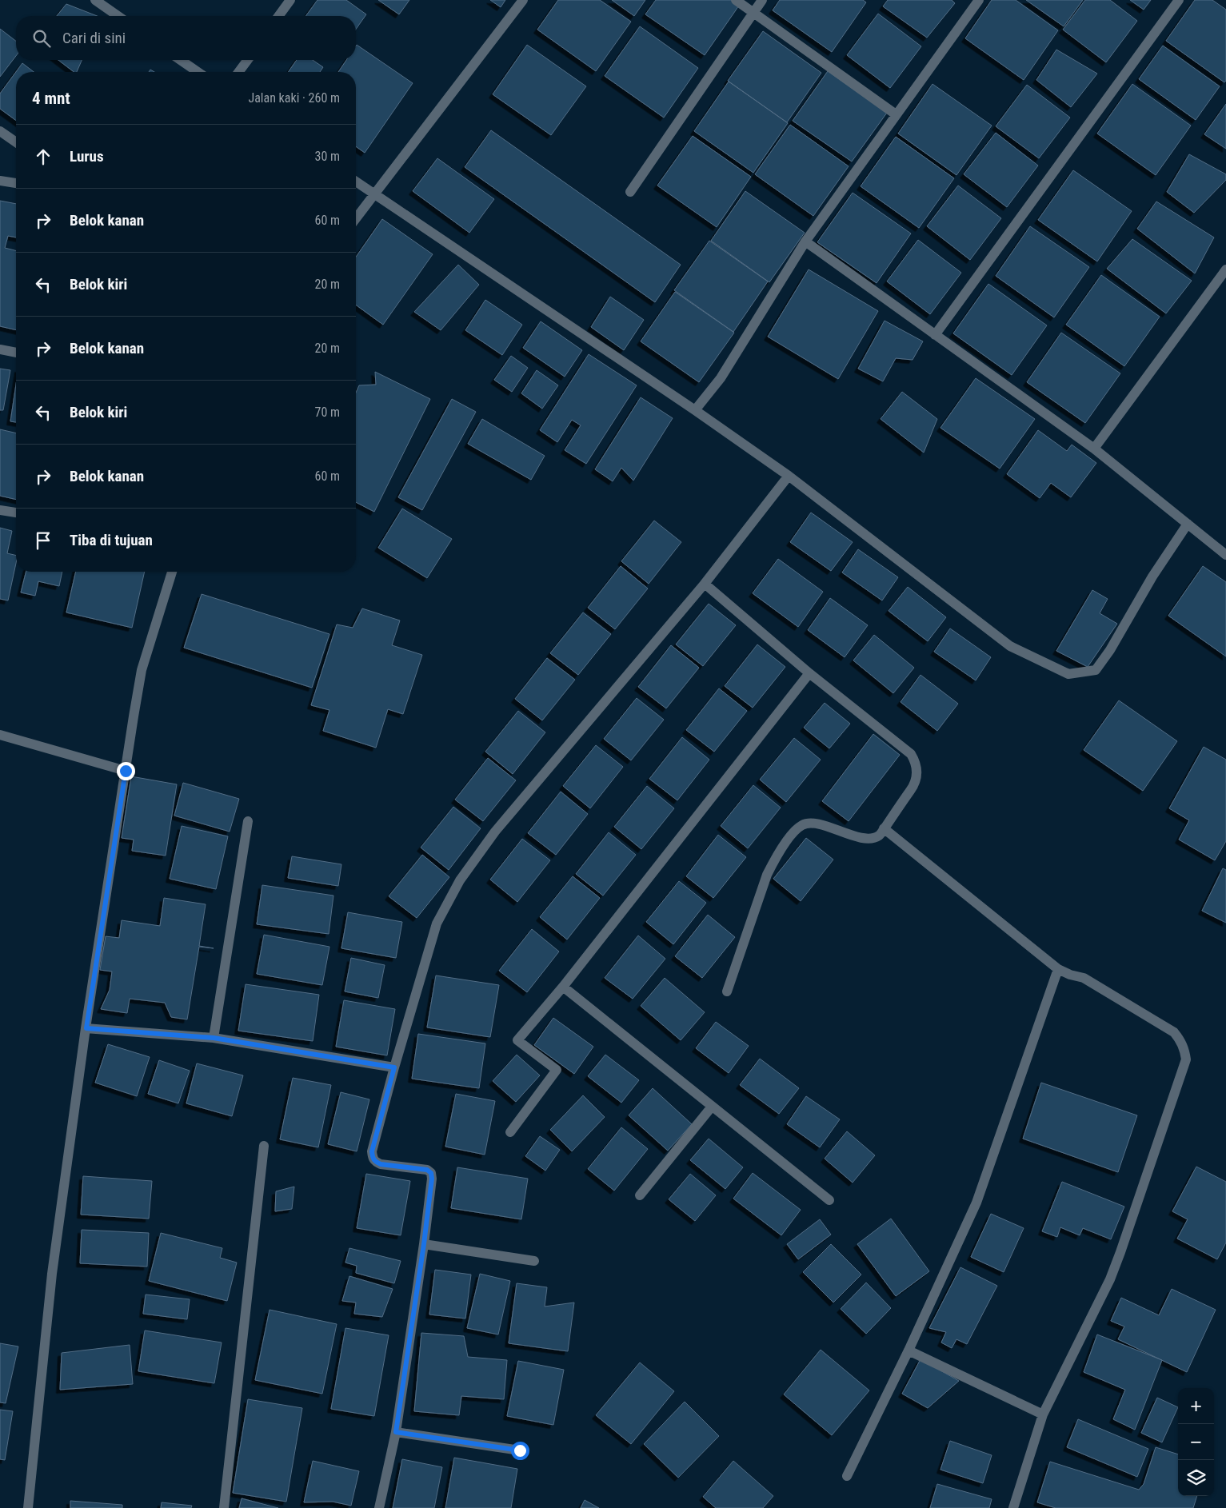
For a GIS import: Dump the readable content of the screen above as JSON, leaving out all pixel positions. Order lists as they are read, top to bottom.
{
  "page": {
    "search": "Cari di sini",
    "heading": ["4 mnt", "Jalan kaki · 260 m"],
    "list": [
      ["Lurus", "30 m"],
      ["Belok kanan", "60 m"],
      ["Belok kiri", "20 m"],
      ["Belok kanan", "20 m"],
      ["Belok kiri", "70 m"],
      ["Belok kanan", "60 m"],
      "Tiba di tujuan"
    ],
    "map_buttons": ["+", "−"]
  }
}
